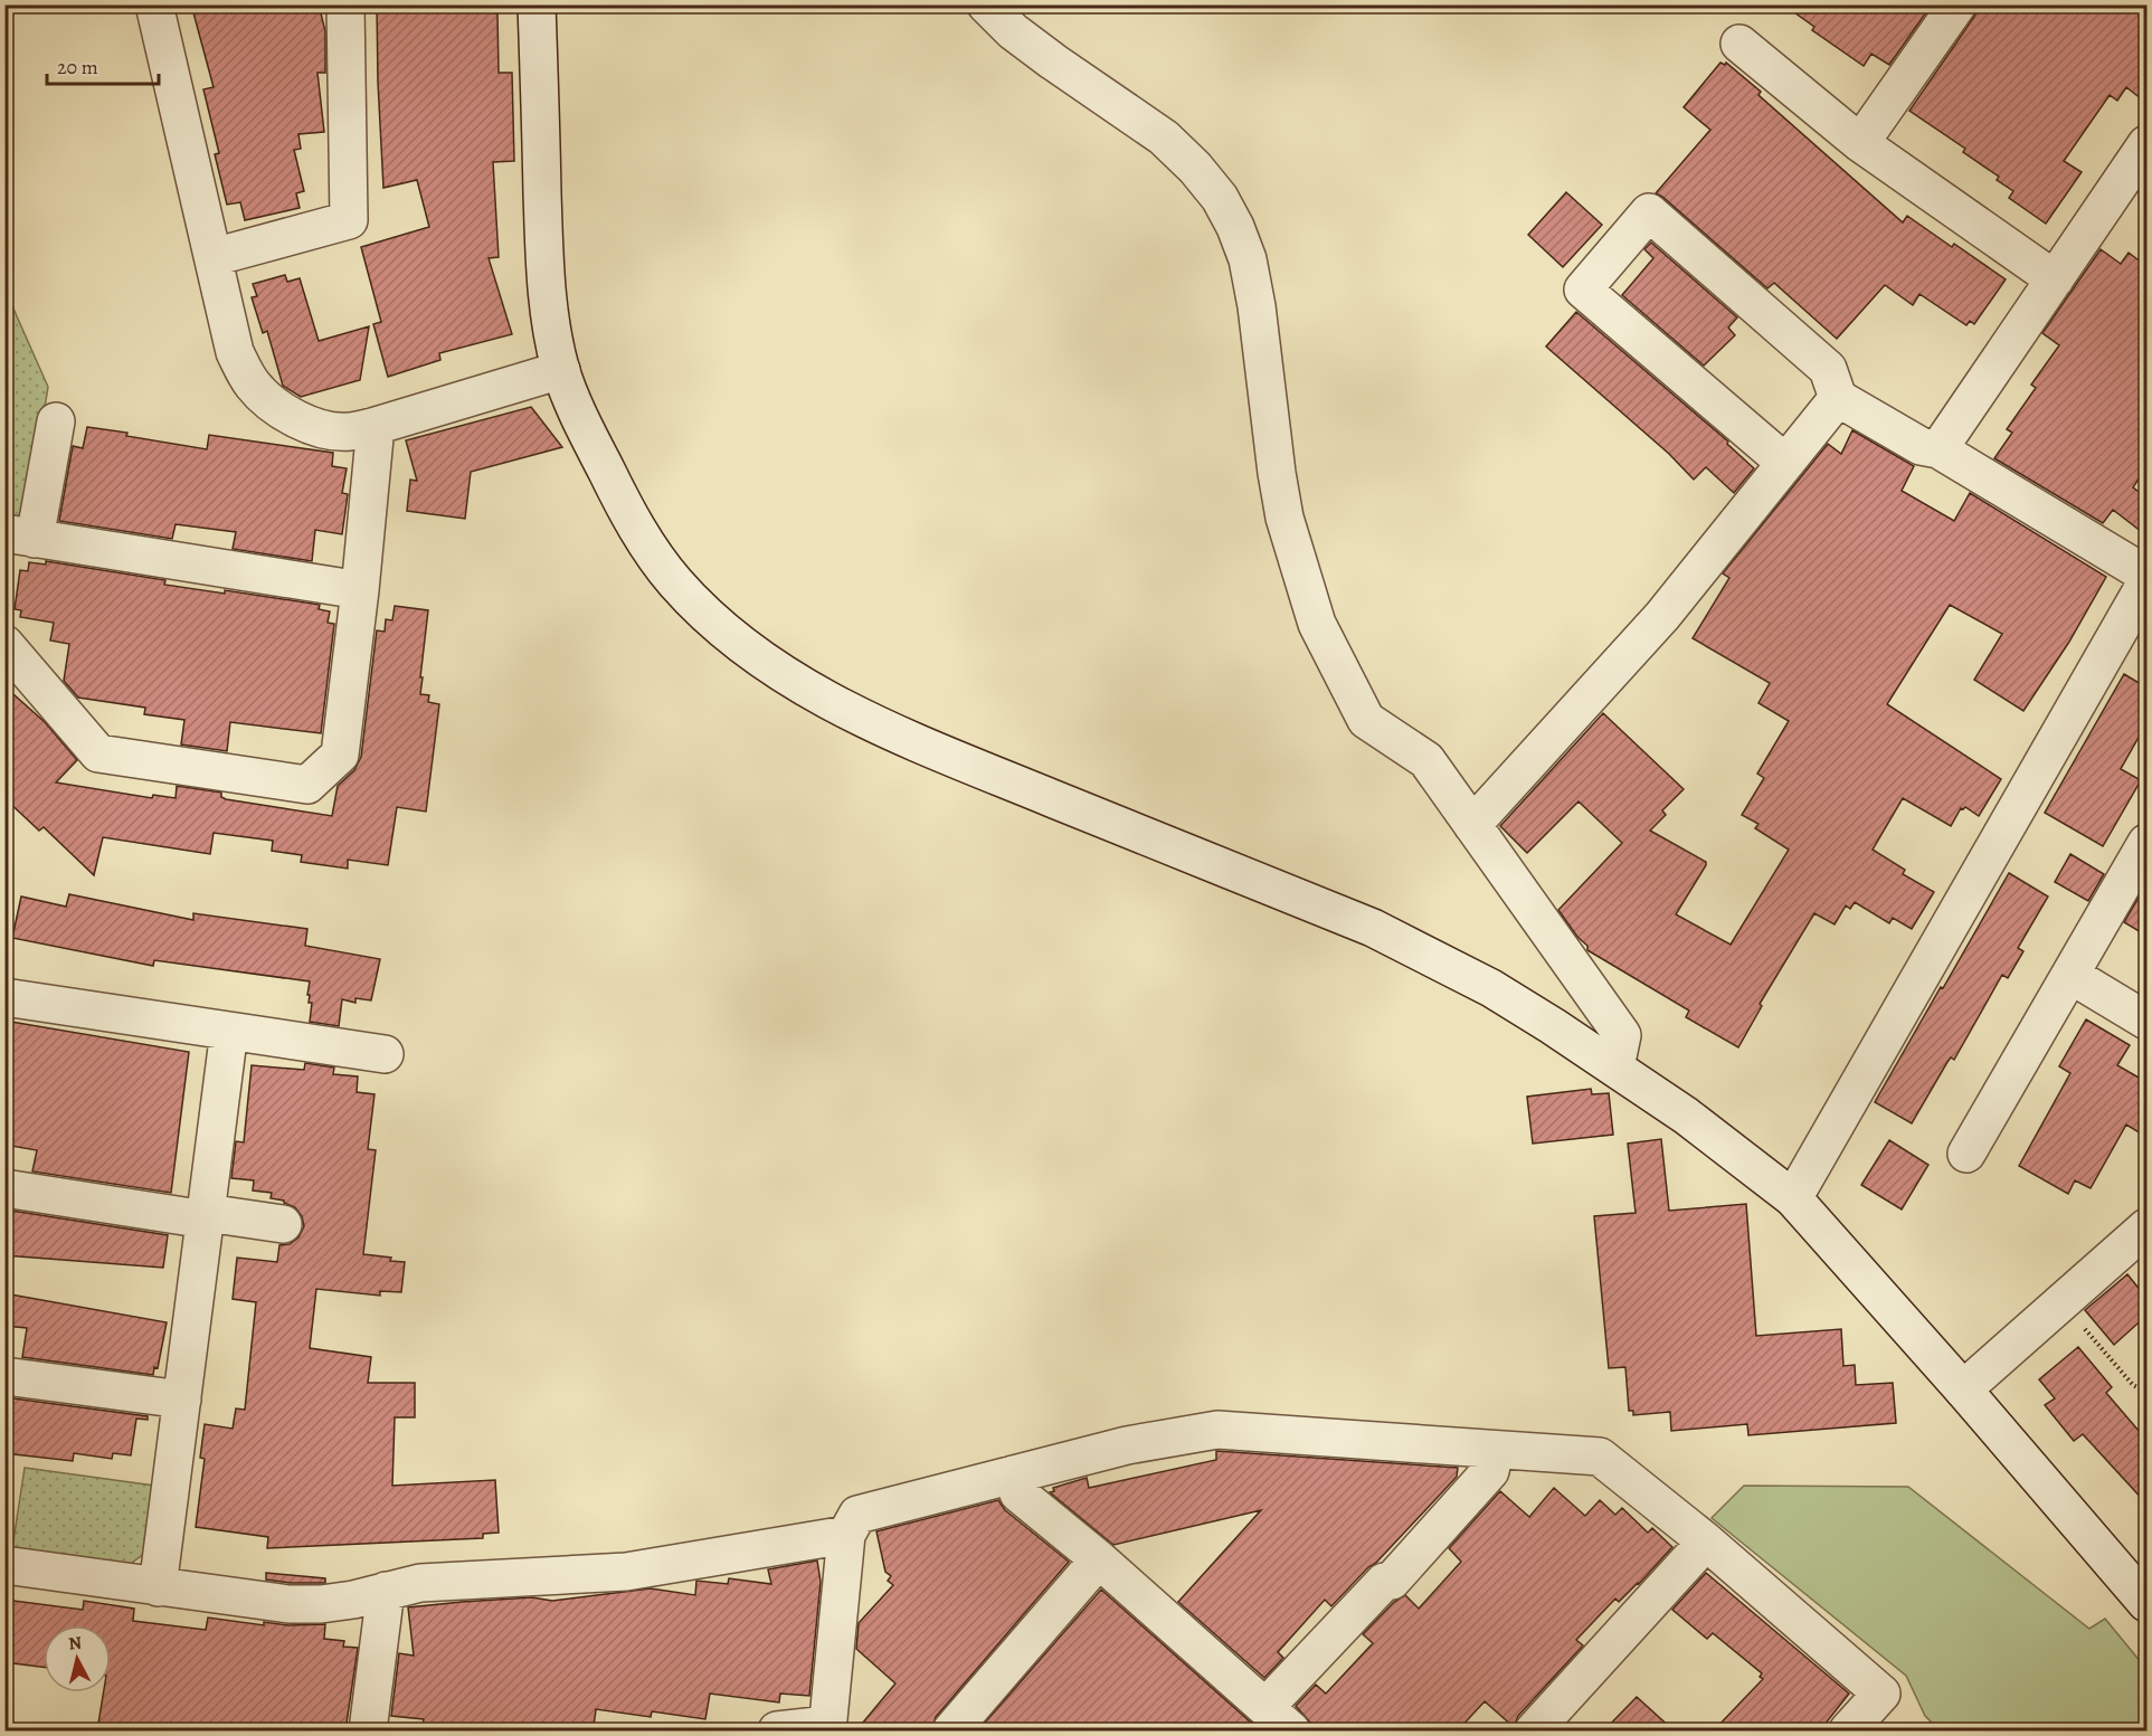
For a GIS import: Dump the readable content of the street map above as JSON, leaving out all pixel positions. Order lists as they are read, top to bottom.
{
  "scale_bar": "20 m",
  "north": "top"
}
